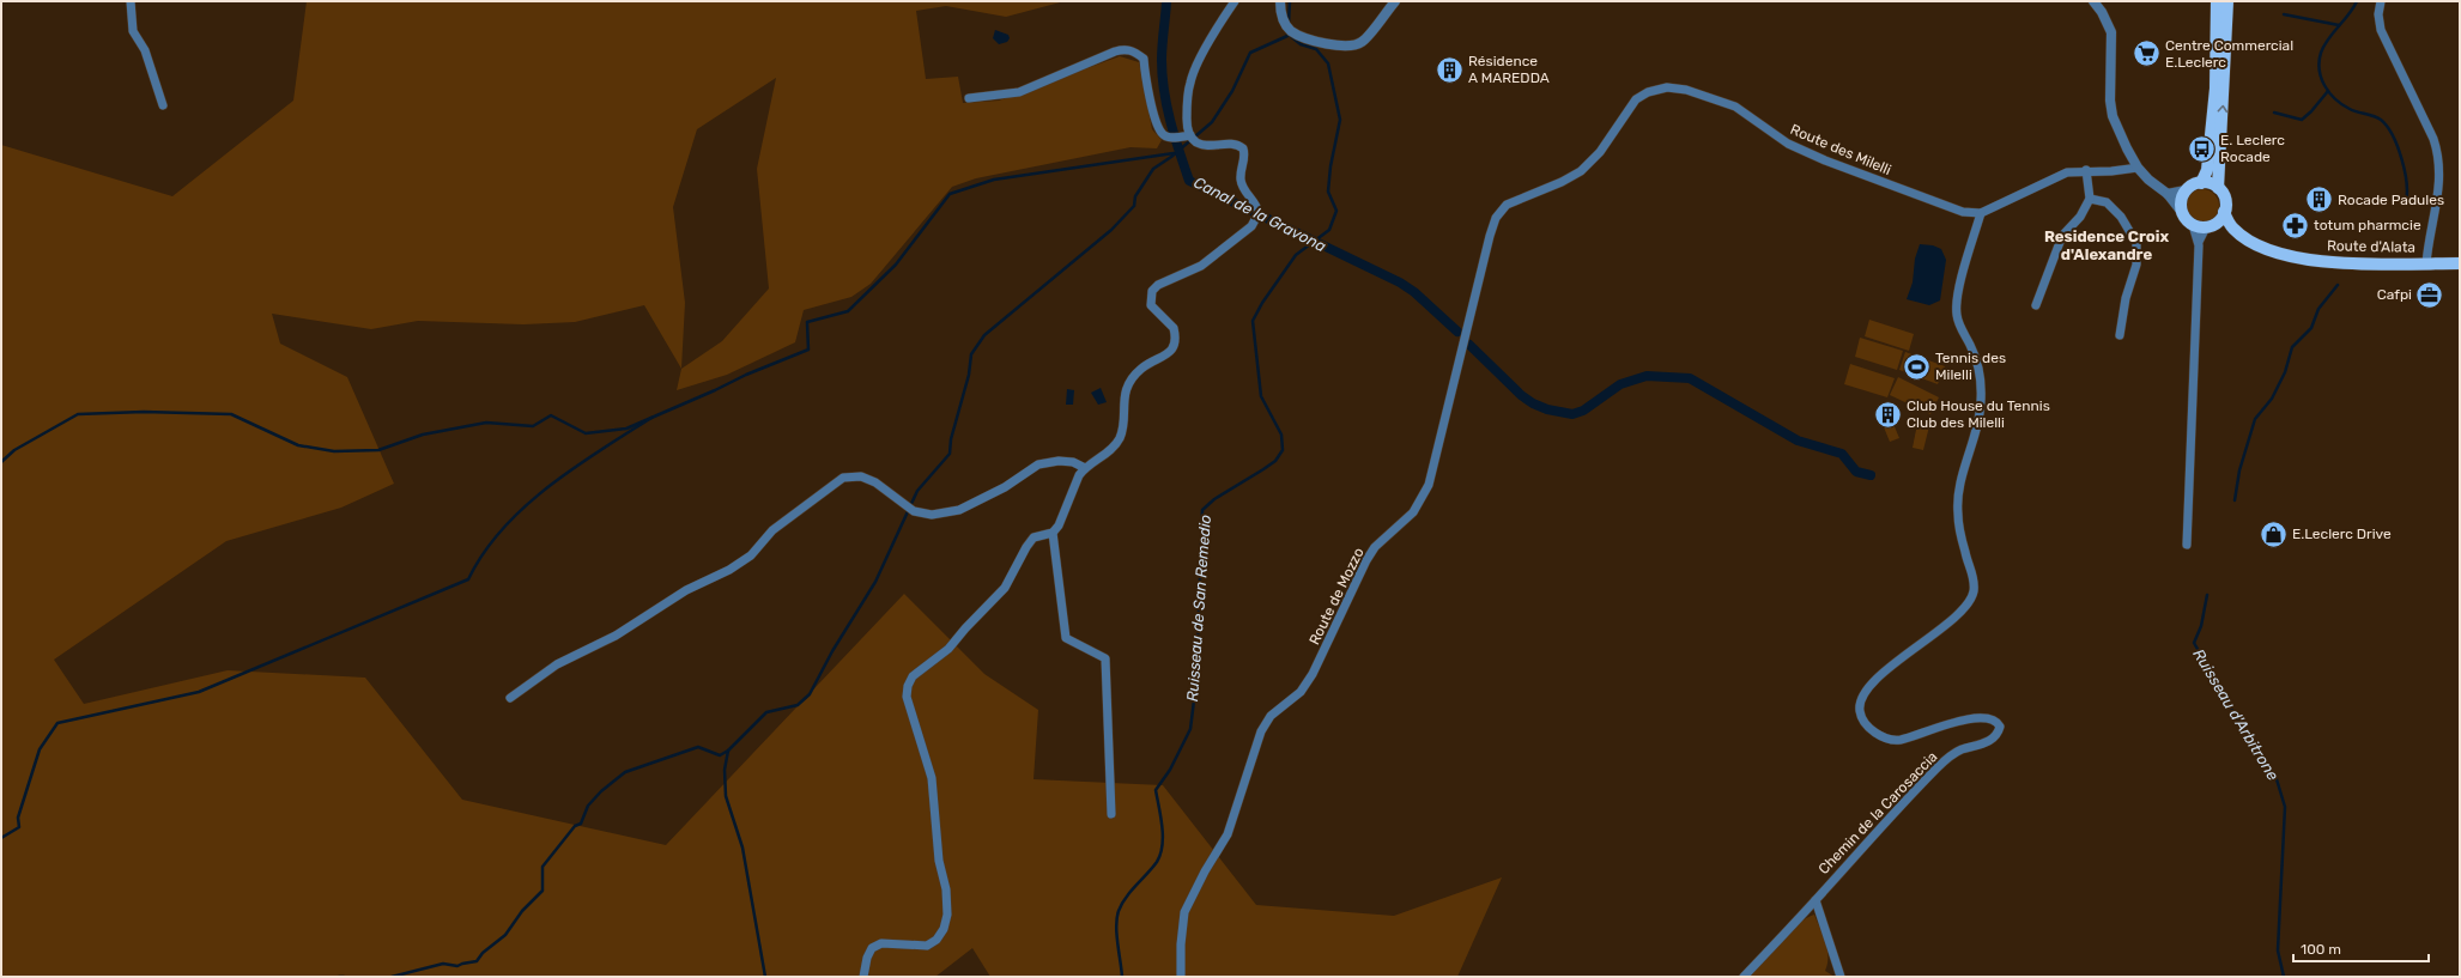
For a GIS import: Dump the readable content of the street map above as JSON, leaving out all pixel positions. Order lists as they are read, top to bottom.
{
  "streets": {
    "main road": ["Route d'Alata"],
    "street": ["Route des Milelli", "Route de Mozzo", "Chemin de la Carosaccia"]
  },
  "crossings": [
    ["Route des Milelli", "Route de Mozzo"],
    ["Route des Milelli", "Chemin de la Carosaccia"]
  ],
  "districts": ["Residence Croix d'Alexandre"],
  "water": ["Canal de la Gravona", "Ruisseau de San Remedio", "Ruisseau d'Arbitrone"],
  "places": {
    "supermarket": ["Centre Commercial E.Leclerc"],
    "building": ["Résidence A MAREDDA", "Rocade Padules", "Club House du Tennis Club des Milelli"],
    "bus stop": ["E. Leclerc Rocade"],
    "pharmacy": ["totum pharmcie"],
    "office": ["Cafpi"],
    "sports": ["Tennis des Milelli"],
    "shop": ["E.Leclerc Drive"]
  },
  "scale_bar": "100 m"
}
